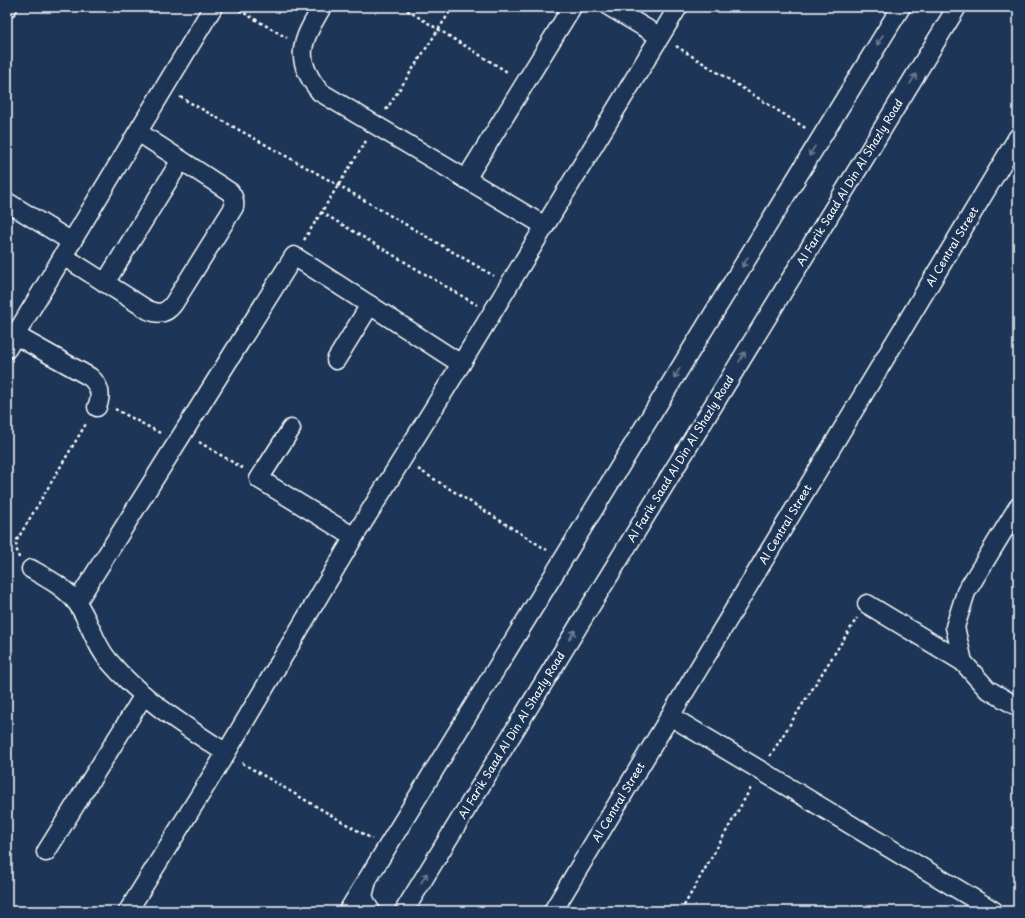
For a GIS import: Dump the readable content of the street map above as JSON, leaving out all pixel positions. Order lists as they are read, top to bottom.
{
  "streets": {
    "street": ["Al Farik Saad Al Din Al Shazly Road", "Al Central Street"]
  }
}
